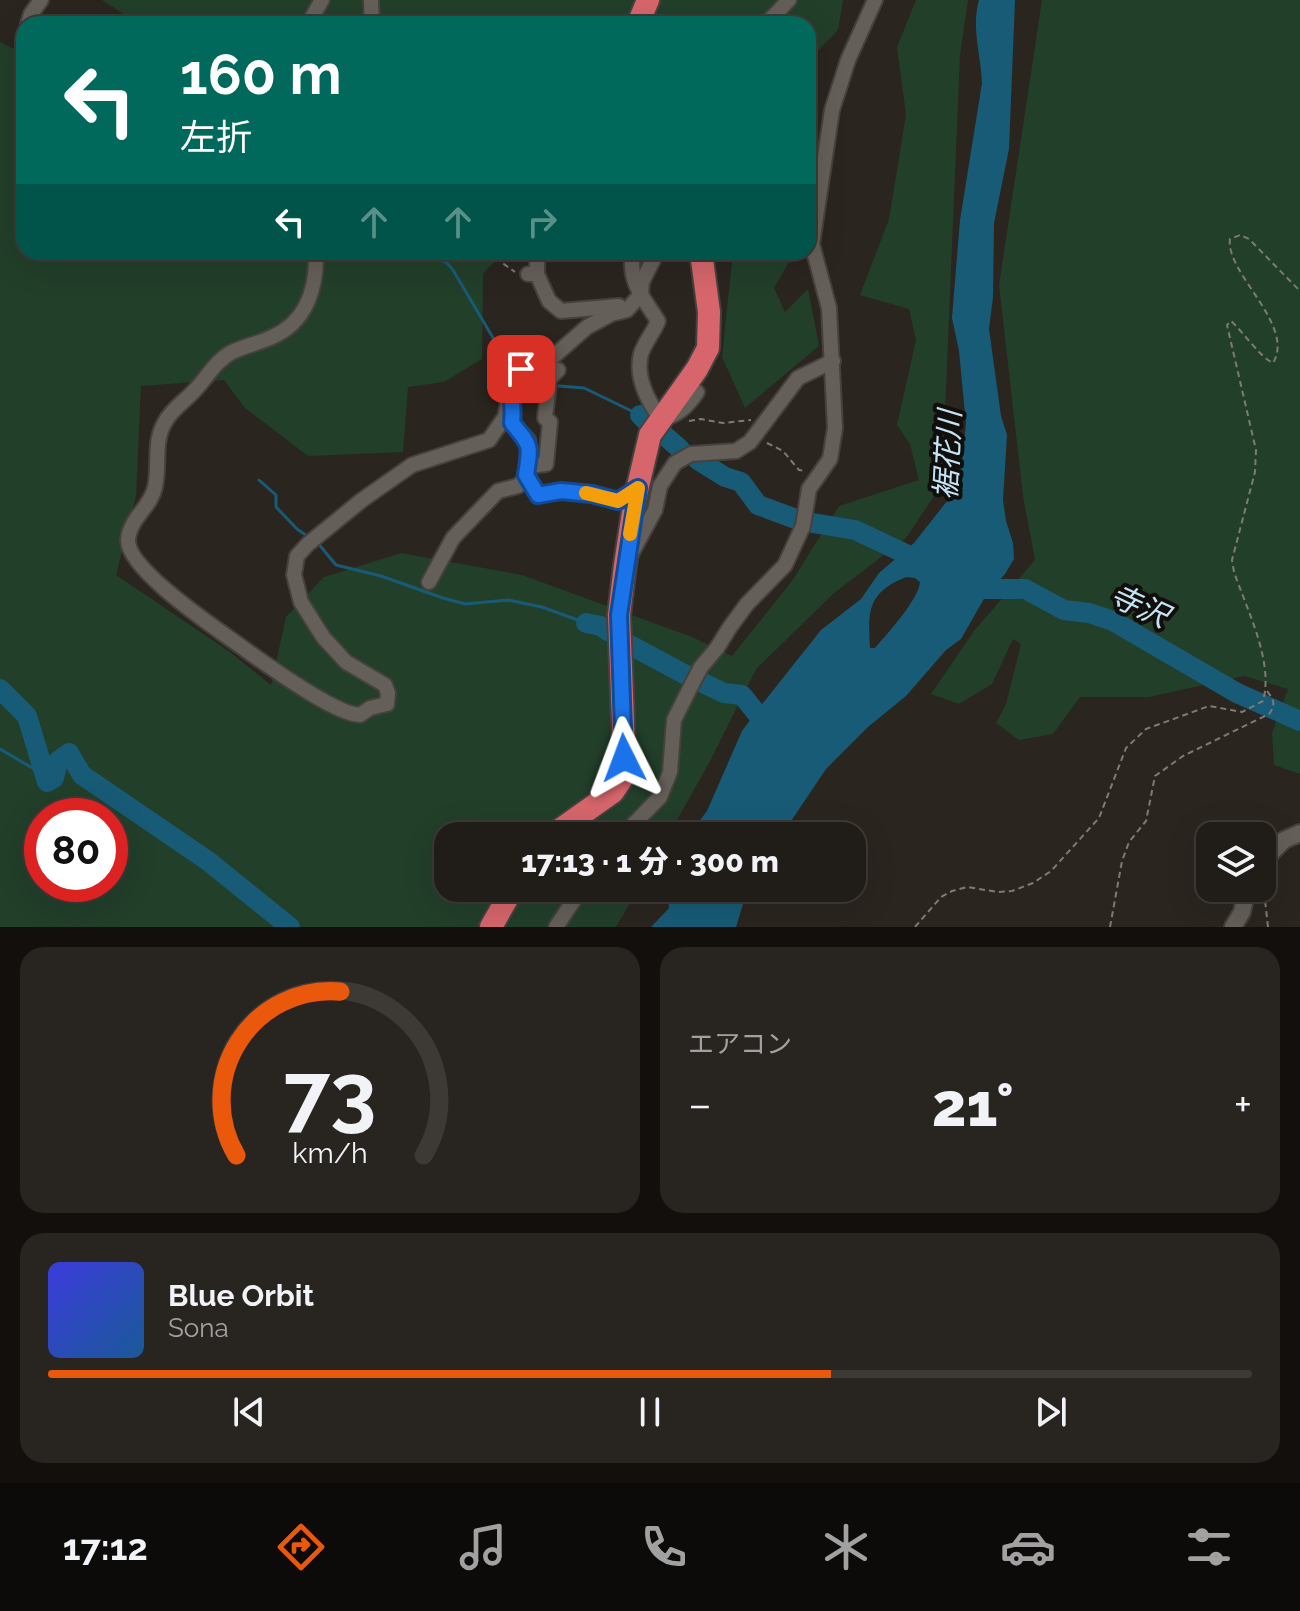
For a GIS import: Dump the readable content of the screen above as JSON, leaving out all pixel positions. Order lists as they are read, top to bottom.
{
  "water": ["裾花川", "寺沢"],
  "page": {
    "turn": ["160 m", "左折"],
    "limit": "80",
    "trip": "17:13 · 1 分 · 300 m",
    "tile": "エアコン",
    "heat": ["−", "21°", "+"],
    "song": ["Blue Orbit", "Sona"],
    "tabs": "17:12",
    "gauge": ["73", "km/h"]
  }
}
